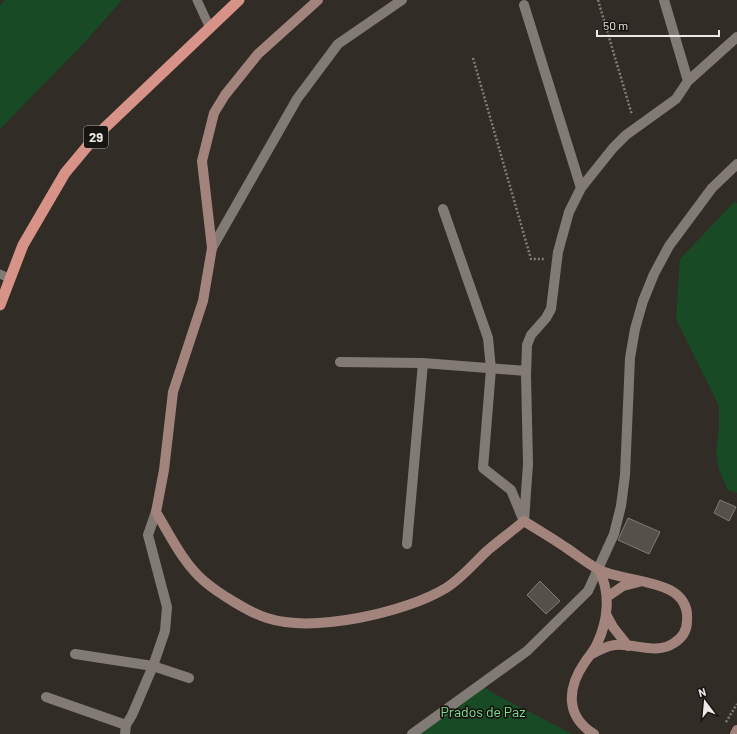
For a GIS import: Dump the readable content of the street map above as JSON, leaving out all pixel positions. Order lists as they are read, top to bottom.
{
  "streets": {
    "highway": ["29"]
  },
  "parks": ["Prados de Paz"],
  "scale_bar": "50 m",
  "north": "top"
}
